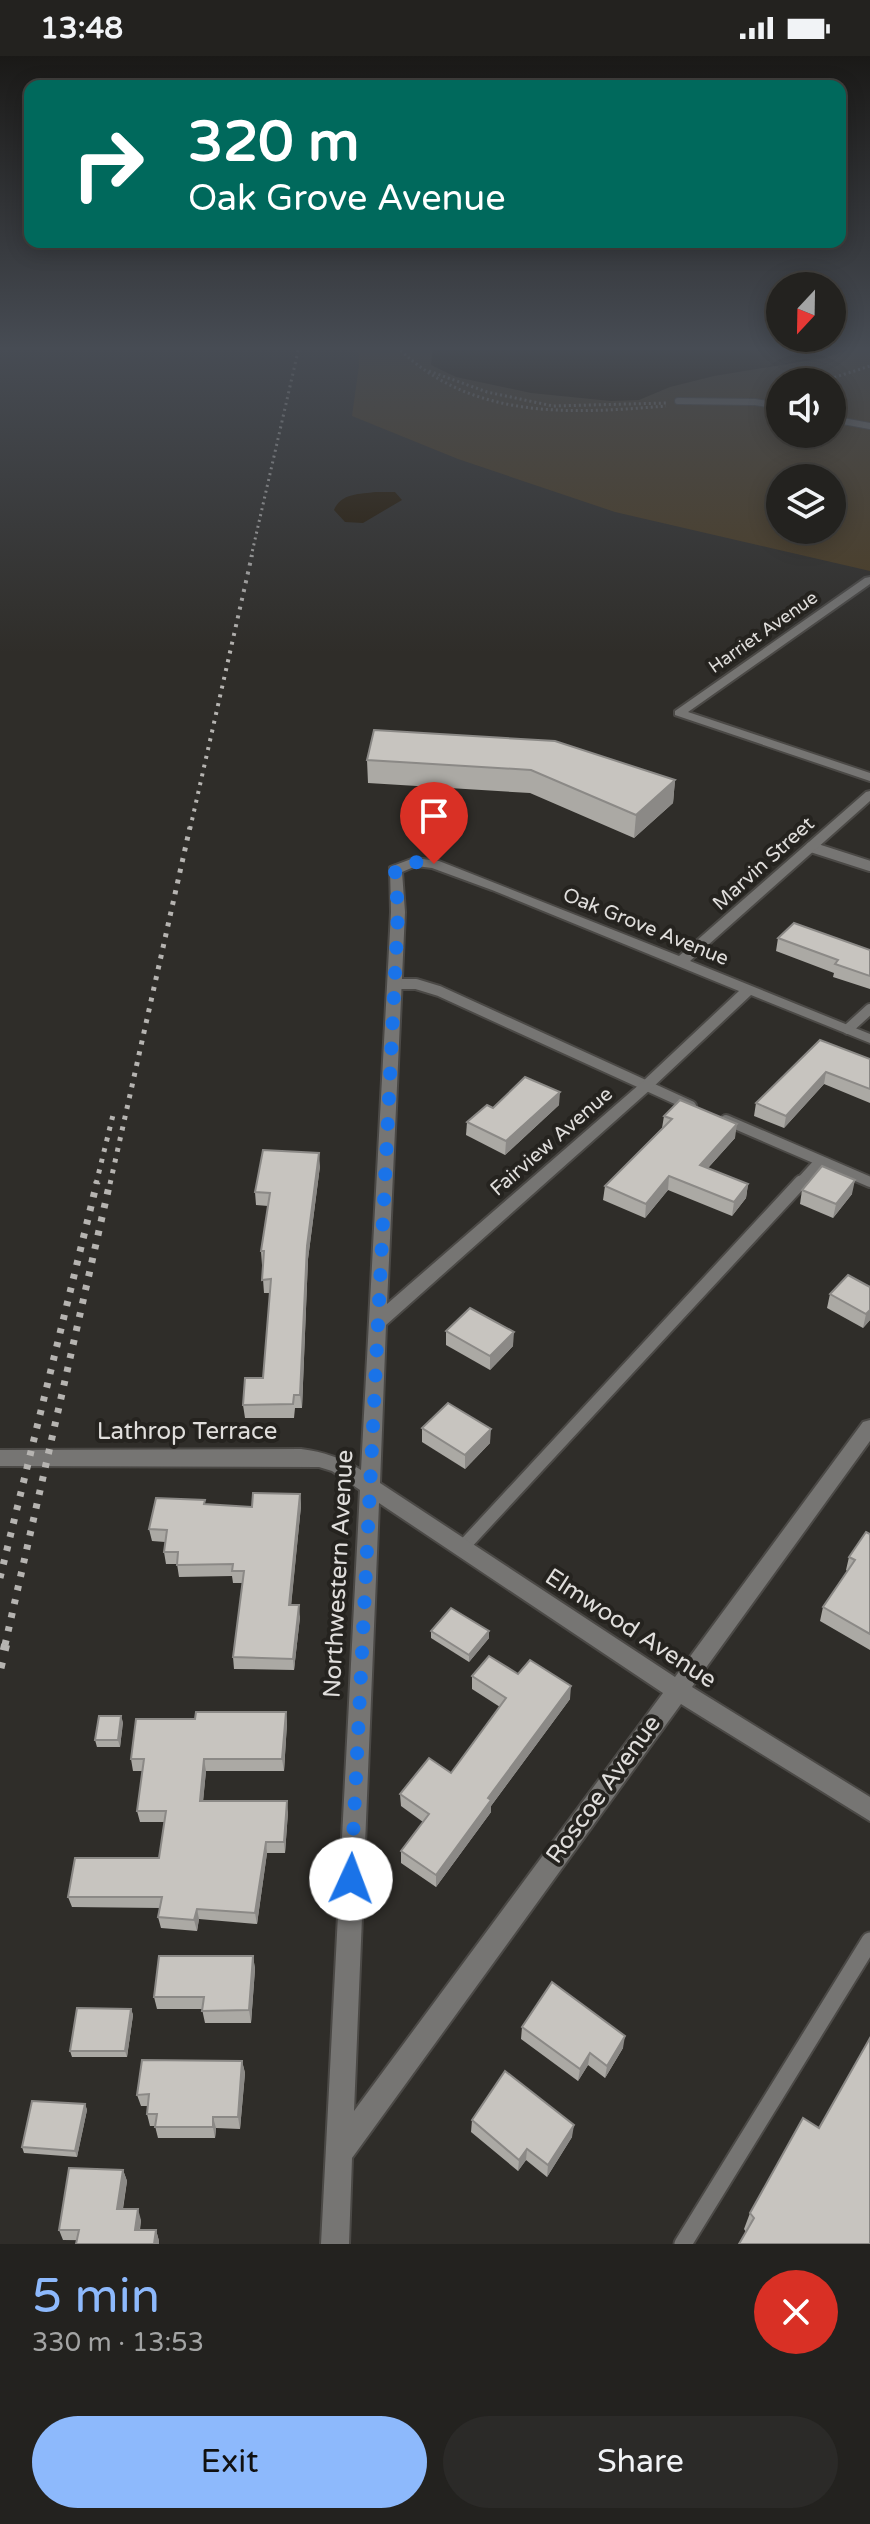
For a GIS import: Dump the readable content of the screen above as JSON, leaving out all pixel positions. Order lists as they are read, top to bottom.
{
  "streets": {
    "street": [
      "Harriet Avenue",
      "Marvin Street",
      "Oak Grove Avenue",
      "Fairview Avenue",
      "Lathrop Terrace",
      "Northwestern Avenue",
      "Elmwood Avenue",
      "Roscoe Avenue"
    ]
  },
  "crossings": [
    ["Marvin Street", "Oak Grove Avenue"],
    ["Oak Grove Avenue", "Fairview Avenue"],
    ["Oak Grove Avenue", "Northwestern Avenue"],
    ["Fairview Avenue", "Northwestern Avenue"],
    ["Lathrop Terrace", "Northwestern Avenue"],
    ["Lathrop Terrace", "Elmwood Avenue"],
    ["Northwestern Avenue", "Elmwood Avenue"],
    ["Northwestern Avenue", "Roscoe Avenue"],
    ["Elmwood Avenue", "Roscoe Avenue"]
  ],
  "north": "bottom",
  "page": {
    "status": "13:48",
    "turn": ["320 m", "Oak Grove Avenue"],
    "heading": ["5 min", "330 m · 13:53"],
    "buttons": ["Exit", "Share"]
  }
}
